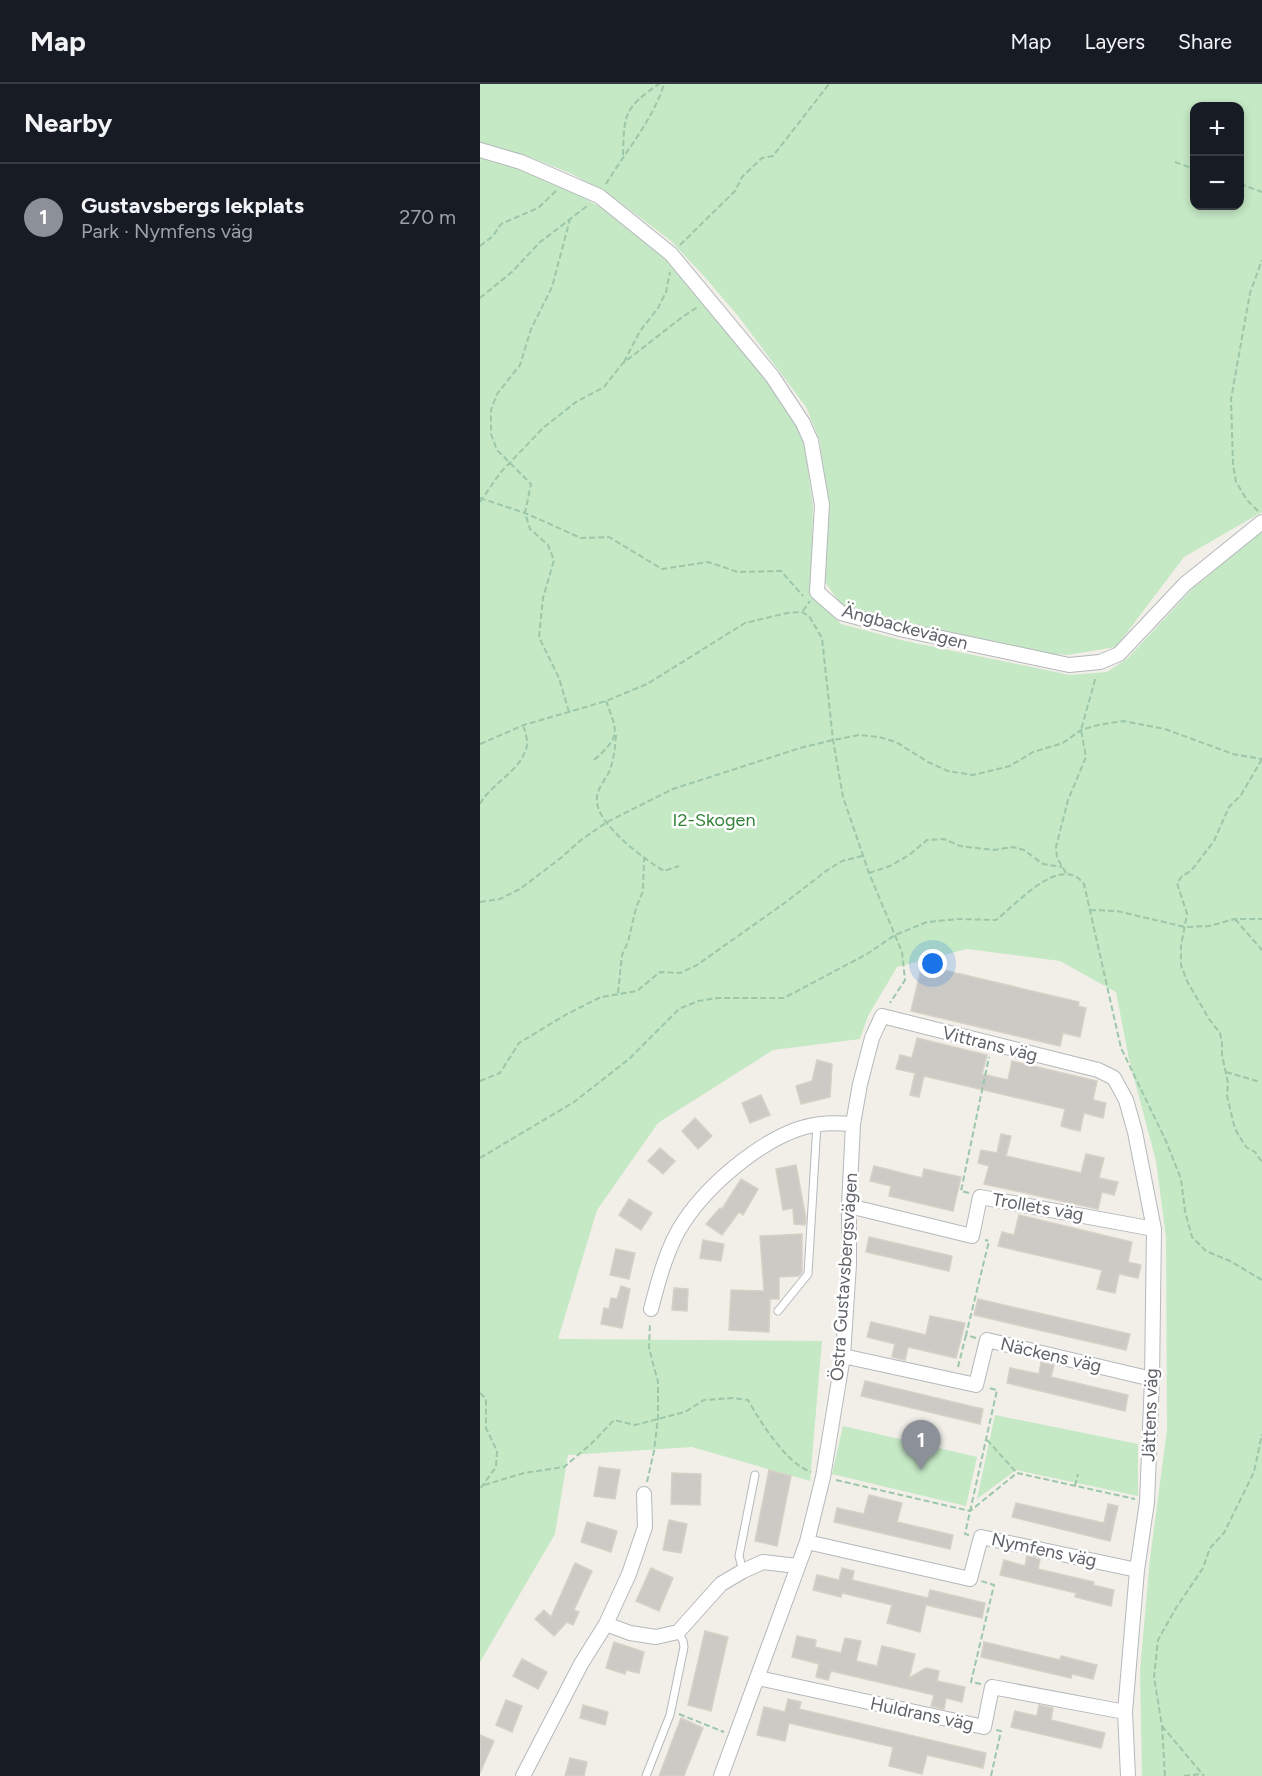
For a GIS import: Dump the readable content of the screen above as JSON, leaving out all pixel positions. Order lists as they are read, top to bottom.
{
  "streets": {
    "street": [
      "Ängbackevägen",
      "Vittrans väg",
      "Trollets väg",
      "Östra Gustavsbergsvägen",
      "Näckens väg",
      "Jättens väg",
      "Nymfens väg",
      "Huldrans väg"
    ]
  },
  "crossings": [
    ["Vittrans väg", "Östra Gustavsbergsvägen"],
    ["Vittrans väg", "Jättens väg"],
    ["Trollets väg", "Jättens väg"],
    ["Östra Gustavsbergsvägen", "Huldrans väg"],
    ["Näckens väg", "Jättens väg"],
    ["Jättens väg", "Nymfens väg"]
  ],
  "parks": ["I2-Skogen"],
  "page": {
    "header": "Map",
    "nav": ["Map", "Layers", "Share"],
    "heading": "Nearby",
    "map_buttons": ["+", "−"],
    "list": [
      {
        "mark": "1",
        "name": "Gustavsbergs lekplats",
        "note": "Park · Nymfens väg",
        "value": "270 m"
      }
    ],
    "pins": "1"
  }
}
